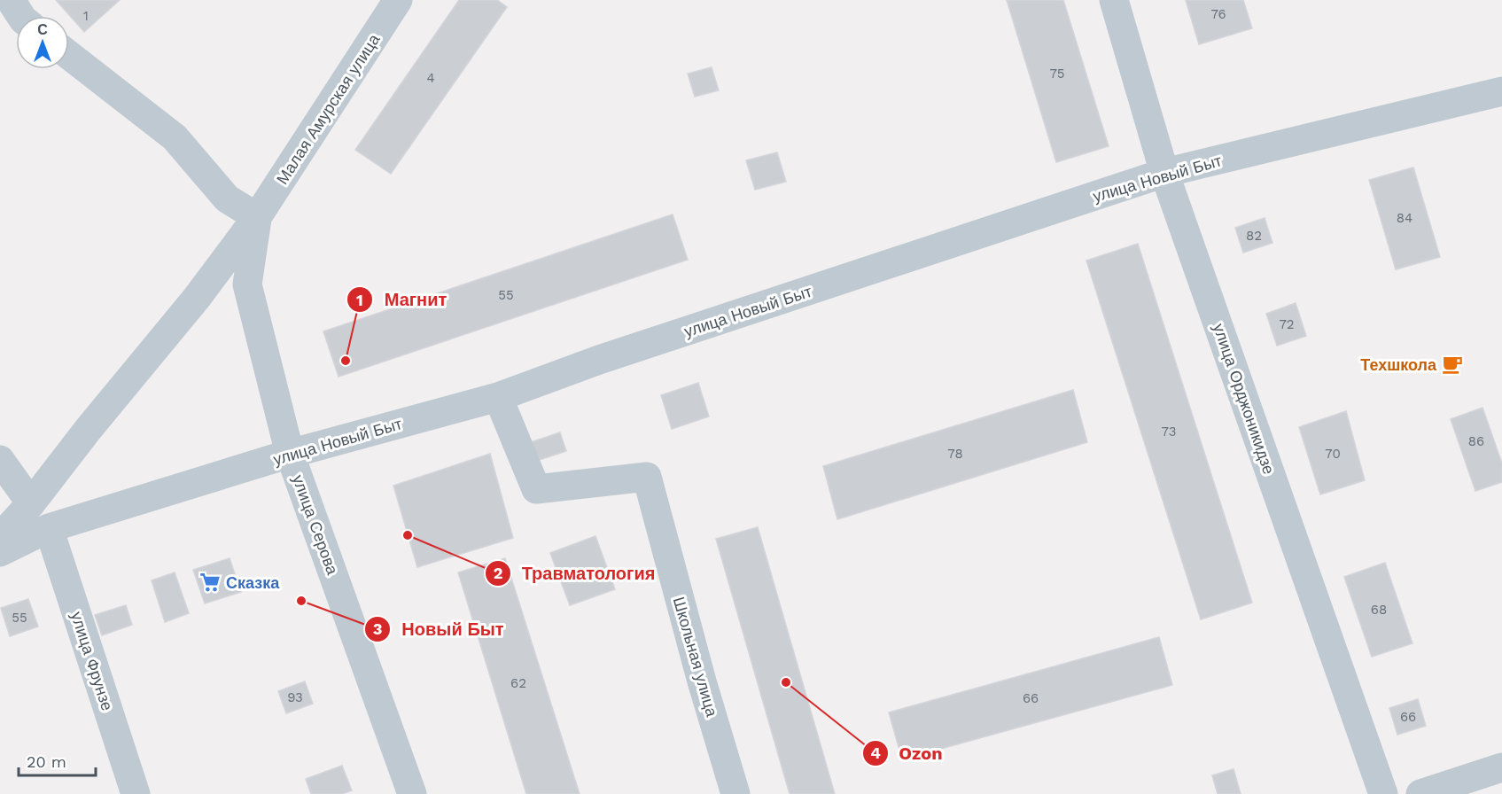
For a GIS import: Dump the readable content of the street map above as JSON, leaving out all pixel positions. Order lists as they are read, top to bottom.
{
  "streets": {
    "street": [
      "Малая Амурская улица",
      "улица Новый Быт",
      "улица Орджоникидзе",
      "улица Серова",
      "Школьная улица",
      "улица Фрунзе"
    ]
  },
  "crossings": [
    ["Малая Амурская улица", "улица Серова"],
    ["улица Новый Быт", "улица Орджоникидзе"],
    ["улица Новый Быт", "улица Серова"],
    ["улица Новый Быт", "Школьная улица"],
    ["улица Новый Быт", "улица Фрунзе"]
  ],
  "places": {
    "other": [
      "Магнит",
      "Травматология",
      "Новый Быт",
      "Ozon"
    ],
    "cafe": ["Техшкола"],
    "supermarket": ["Сказка"]
  },
  "house_numbers": [
    "76",
    "1",
    "75",
    "4",
    "84",
    "82",
    "55",
    "72",
    "73",
    "86",
    "78",
    "70",
    "68",
    "55",
    "62",
    "93",
    "66",
    "66"
  ],
  "scale_bar": "20 m",
  "north": "top"
}
